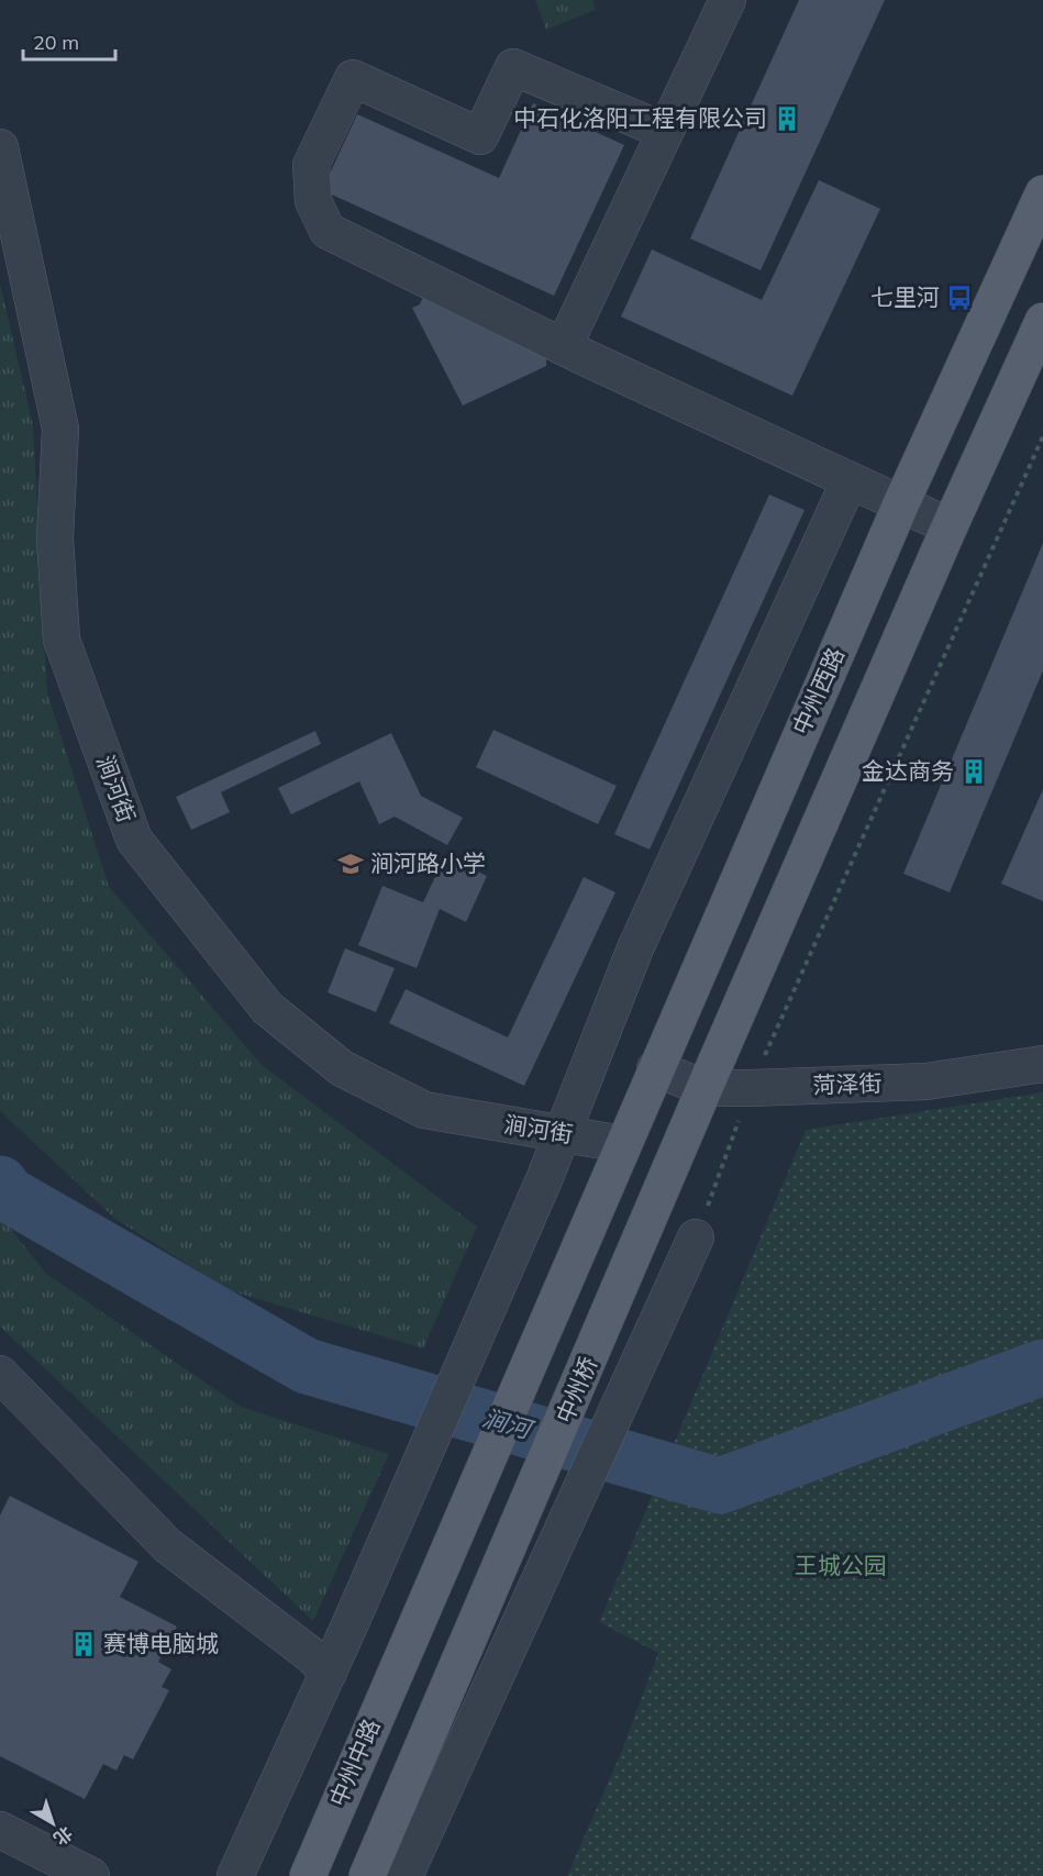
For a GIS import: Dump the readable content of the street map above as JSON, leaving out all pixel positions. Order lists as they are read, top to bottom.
{
  "streets": {
    "main road": ["中州西路", "中州桥", "中州中路"],
    "street": ["涧河街", "菏泽街"]
  },
  "crossings": [
    ["中州西路", "涧河街"],
    ["中州西路", "菏泽街"],
    ["中州西路", "中州中路"],
    ["菏泽街", "中州桥"]
  ],
  "water": ["涧河"],
  "parks": ["王城公园"],
  "places": {
    "building": ["中石化洛阳工程有限公司", "金达商务", "赛博电脑城"],
    "bus stop": ["七里河"],
    "school or university": ["涧河路小学"]
  },
  "scale_bar": "20 m",
  "north": "bottom right"
}
